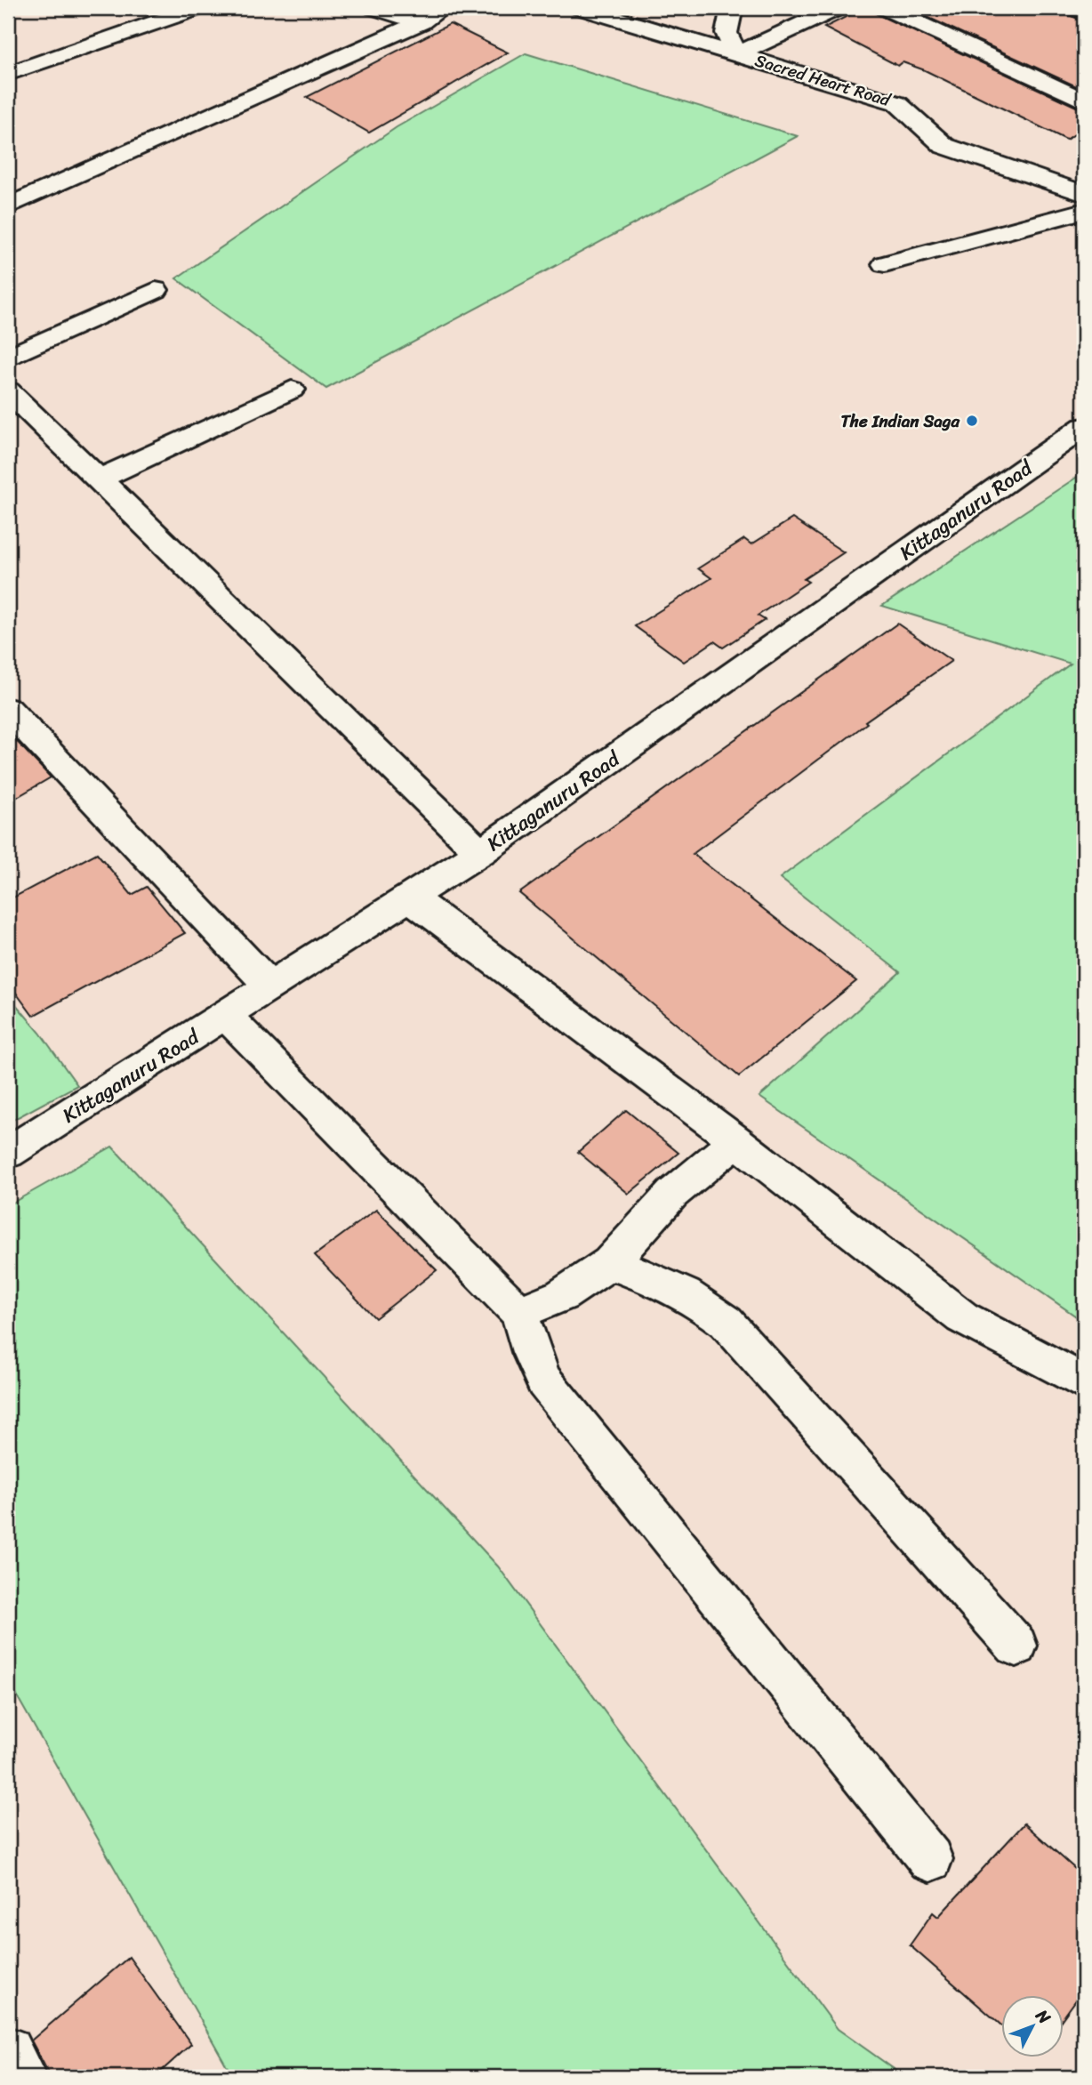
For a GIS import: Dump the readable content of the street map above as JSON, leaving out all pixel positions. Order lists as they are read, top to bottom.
{
  "streets": {
    "street": ["Sacred Heart Road", "Kittaganuru Road"]
  },
  "places": ["The Indian Saga"],
  "north": "top right"
}
